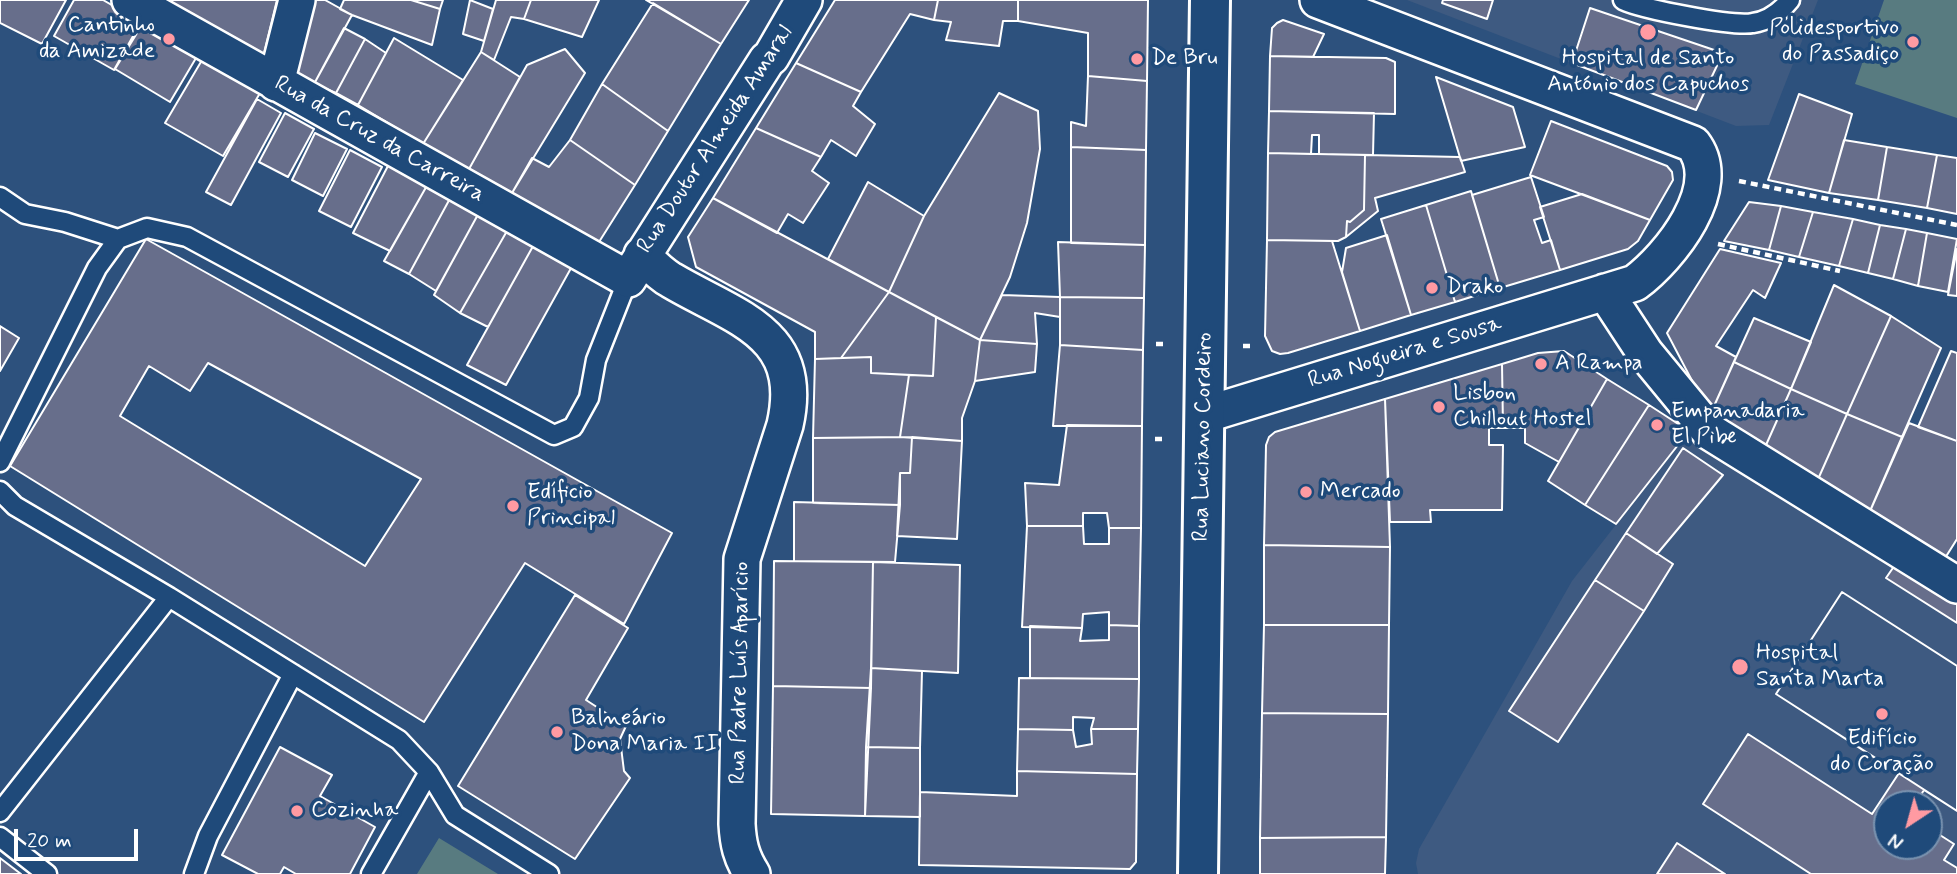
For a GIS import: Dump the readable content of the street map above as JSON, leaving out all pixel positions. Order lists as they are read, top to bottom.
{
  "streets": {
    "street": [
      "Rua da Cruz da Carreira",
      "Rua Doutor Almeida Amaral",
      "Rua Nogueira e Sousa",
      "Rua Luciano Cordeiro",
      "Rua Padre Luís Aparício"
    ]
  },
  "crossings": [
    ["Rua da Cruz da Carreira", "Rua Doutor Almeida Amaral"],
    ["Rua da Cruz da Carreira", "Rua Padre Luís Aparício"],
    ["Rua Doutor Almeida Amaral", "Rua Padre Luís Aparício"],
    ["Rua Nogueira e Sousa", "Rua Luciano Cordeiro"]
  ],
  "places": [
    "Hospital de Santo António dos Capuchos",
    "Cantinho da Amizade",
    "Polidesportivo do Passadiço",
    "De Bru",
    "Drako",
    "A Rampa",
    "Lisbon Chillout Hostel",
    "Empanadaria El Pibe",
    "Mercado",
    "Edíficio Principal",
    "Hospital Santa Marta",
    "Edifício do Coração",
    "Balneário Dona Maria II",
    "Cozinha"
  ],
  "scale_bar": "20 m",
  "north": "bottom left"
}
